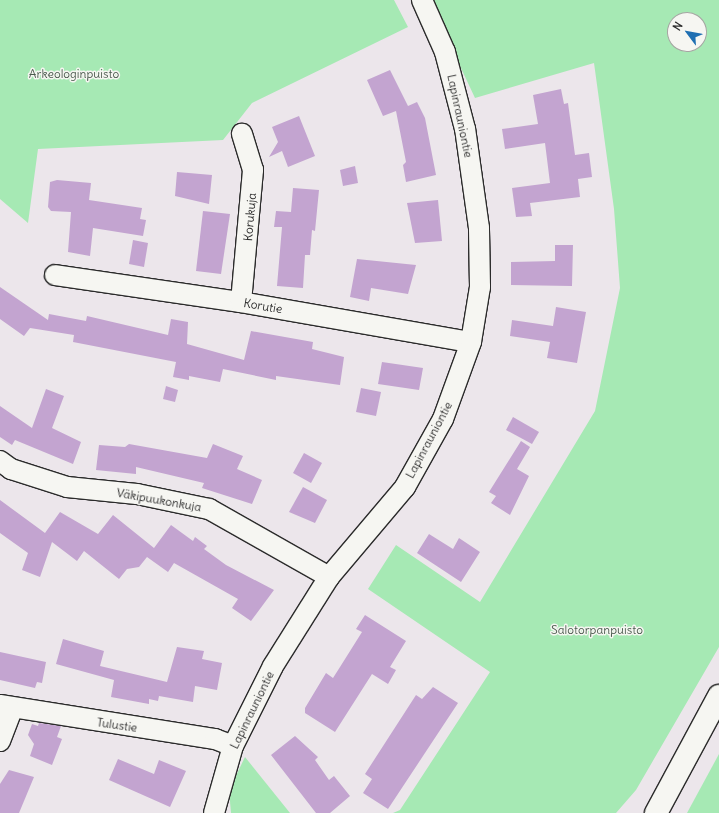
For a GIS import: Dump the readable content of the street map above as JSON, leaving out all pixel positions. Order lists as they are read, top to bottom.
{
  "streets": {
    "street": [
      "Lapinrauniontie",
      "Korukuja",
      "Korutie",
      "Väkipuukonkuja",
      "Tulustie"
    ]
  },
  "crossings": [
    ["Lapinrauniontie", "Korutie"],
    ["Lapinrauniontie", "Väkipuukonkuja"],
    ["Lapinrauniontie", "Tulustie"],
    ["Korukuja", "Korutie"]
  ],
  "parks": ["Arkeologinpuisto", "Salotorpanpuisto"],
  "north": "top left"
}
